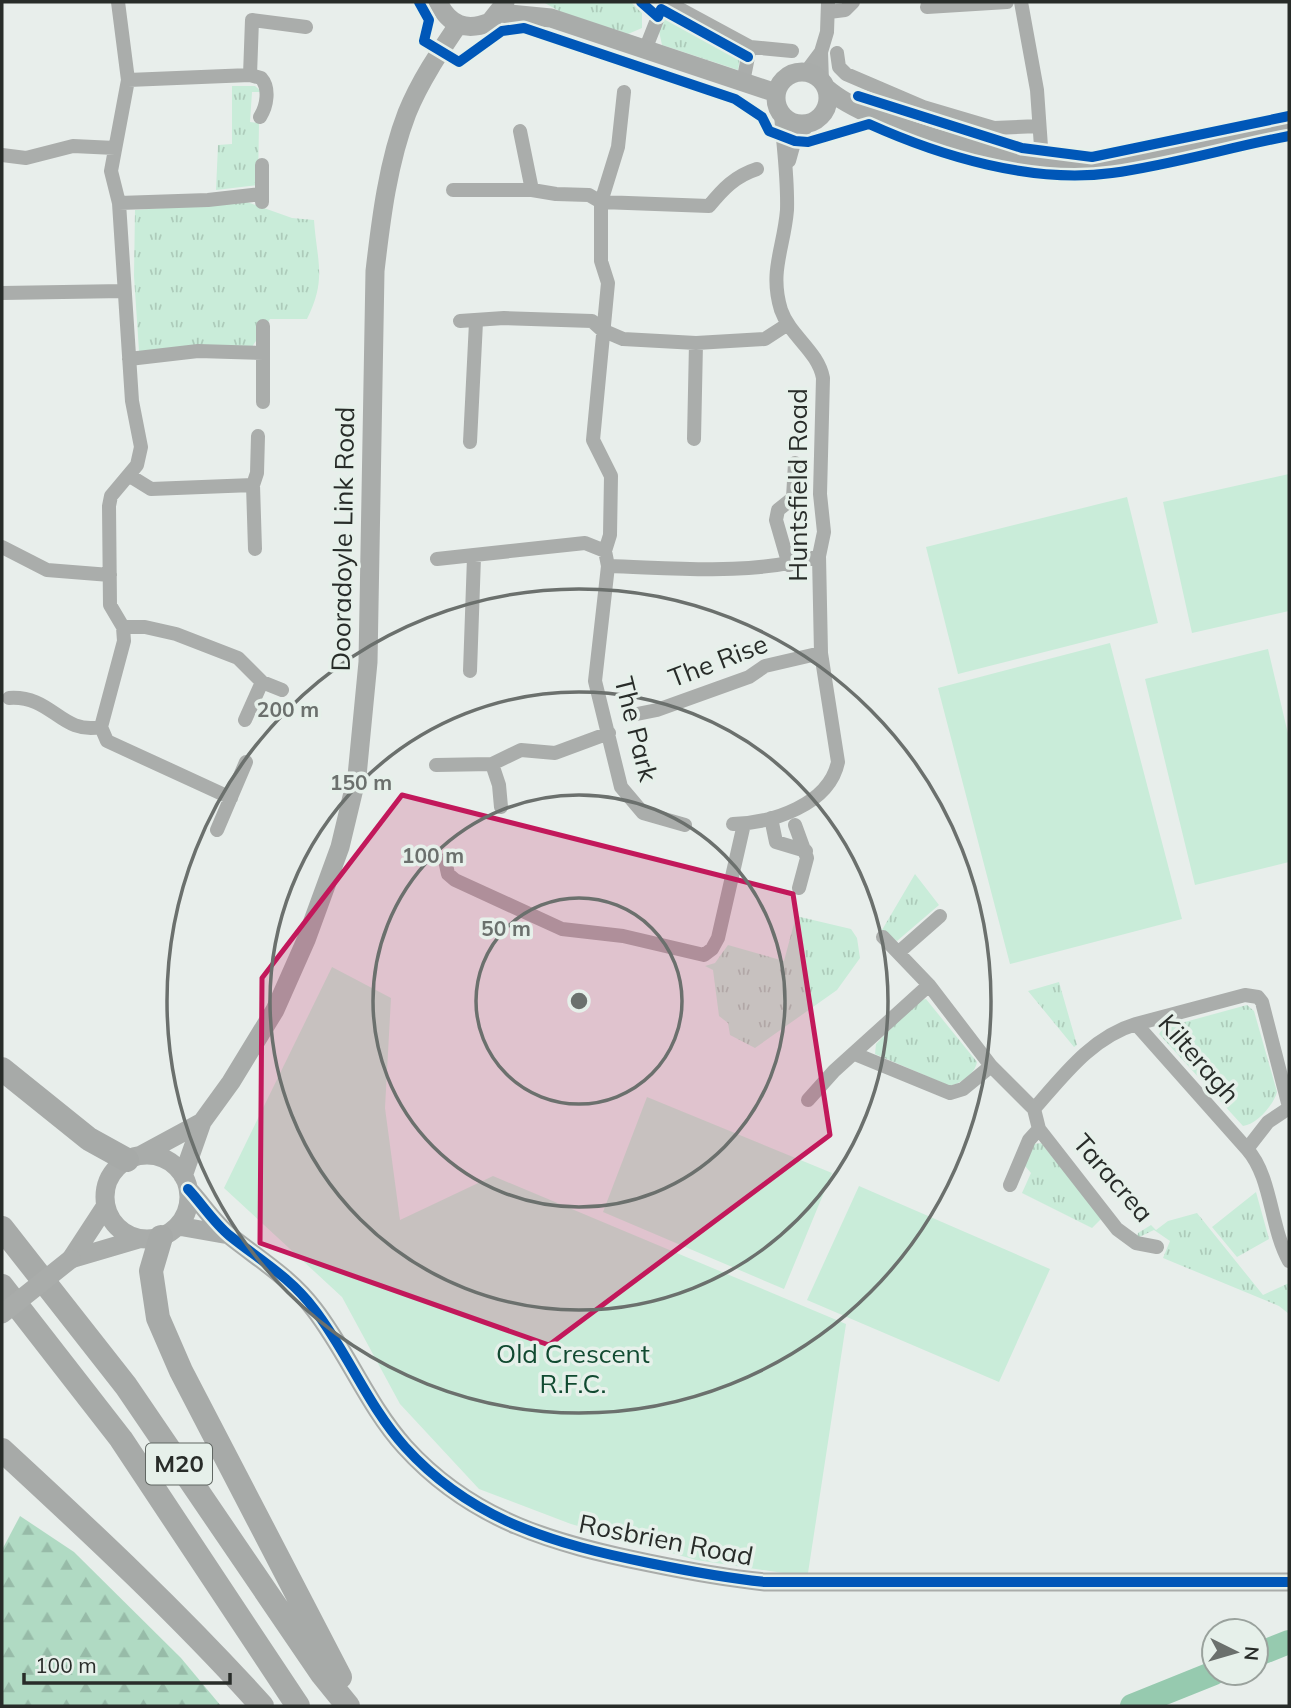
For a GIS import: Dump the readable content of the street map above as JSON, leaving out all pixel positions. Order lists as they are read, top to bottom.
{
  "streets": {
    "highway": ["M20"],
    "main road": ["Dooradoyle Link Road", "Rosbrien Road"],
    "street": [
      "Huntsfield Road",
      "The Rise",
      "The Park",
      "Kilteragh",
      "Taracrea"
    ]
  },
  "crossings": [
    ["Huntsfield Road", "The Rise"],
    ["Dooradoyle Link Road", "M20"],
    ["Dooradoyle Link Road", "Rosbrien Road"],
    ["Kilteragh", "Taracrea"],
    ["M20", "Rosbrien Road"]
  ],
  "parks": ["Old Crescent R.F.C."],
  "scale_bar": "100 m",
  "north": "right",
  "rings": [
    "200 m",
    "150 m",
    "100 m",
    "50 m"
  ]
}
